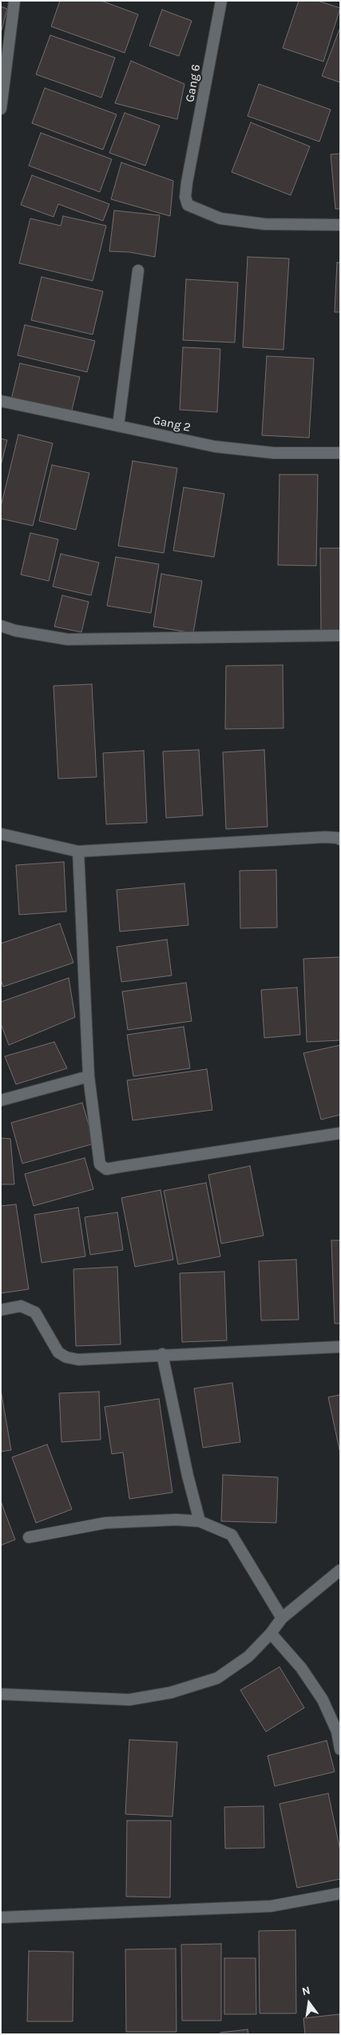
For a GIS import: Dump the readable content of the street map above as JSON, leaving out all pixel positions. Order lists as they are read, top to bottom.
{
  "streets": {
    "street": ["Gang 6", "Gang 2"]
  },
  "north": "top"
}
